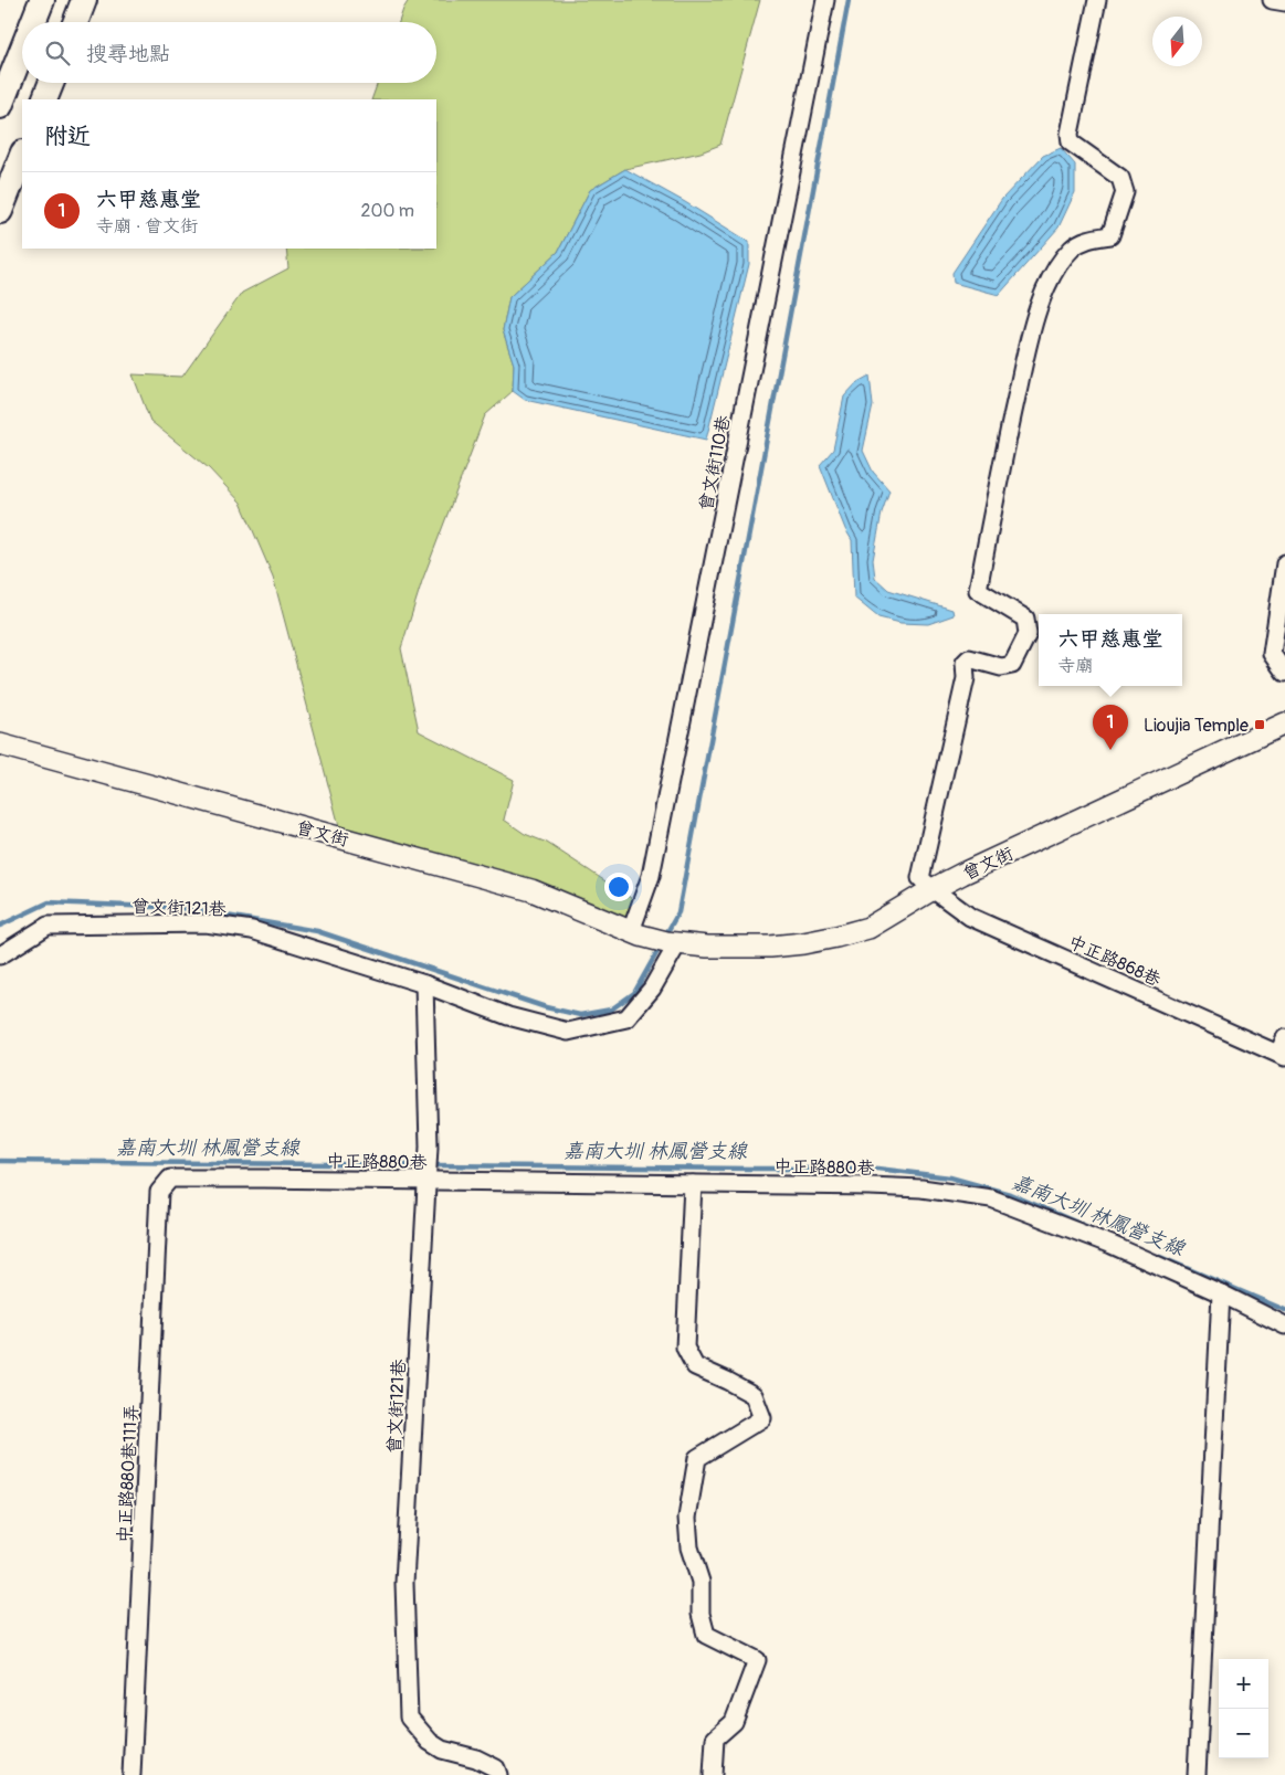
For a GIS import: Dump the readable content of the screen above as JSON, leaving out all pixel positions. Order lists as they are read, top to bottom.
{
  "streets": {
    "main road": ["曾文街"],
    "lane": [
      "曾文街110巷",
      "曾文街121巷",
      "中正路868巷",
      "中正路880巷",
      "中正路880巷111弄"
    ]
  },
  "crossings": [
    ["曾文街110巷", "曾文街"],
    ["曾文街", "曾文街121巷"],
    ["曾文街", "中正路868巷"],
    ["曾文街121巷", "中正路880巷"],
    ["中正路880巷", "中正路880巷111弄"]
  ],
  "water": ["嘉南大圳 林鳳營支線"],
  "places": {
    "transit": ["Lioujia Temple"]
  },
  "north": "bottom",
  "page": {
    "search": "搜尋地點",
    "heading": "附近",
    "list": [
      {
        "mark": "1",
        "name": "六甲慈惠堂",
        "note": "寺廟 · 曾文街",
        "value": "200 m"
      }
    ],
    "popup": ["六甲慈惠堂", "寺廟"],
    "pins": "1",
    "map_buttons": ["+", "−"]
  }
}
